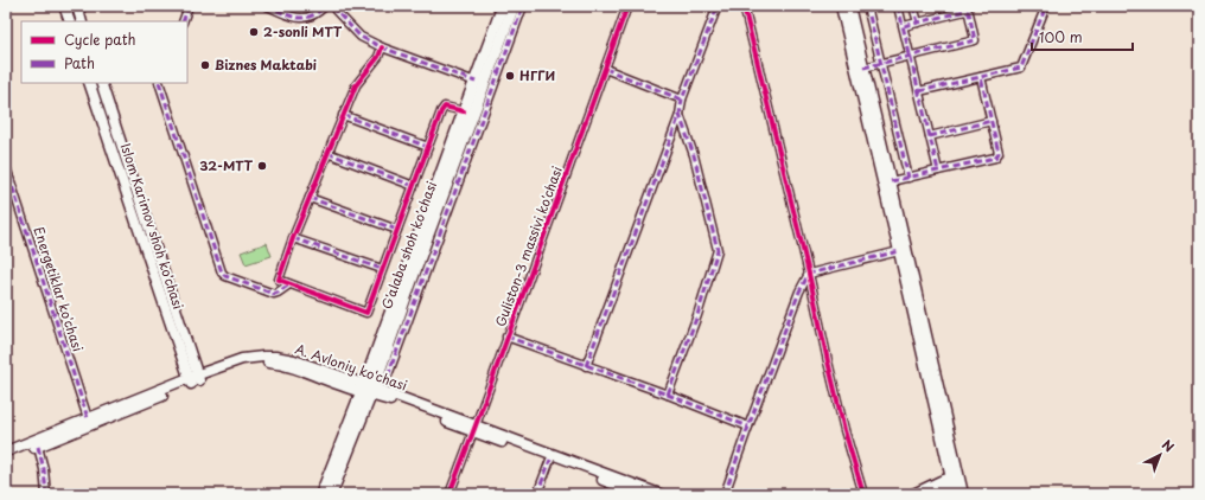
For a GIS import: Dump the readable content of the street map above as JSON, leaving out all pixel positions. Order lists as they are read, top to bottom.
{
  "streets": {
    "main road": ["G'alaba shoh ko'chasi"],
    "street": [
      "Islom Karimov shoh ko'chasi",
      "Guliston-3 massivi ko'chasi",
      "Energetiklar ko'chasi",
      "A. Avloniy ko'chasi"
    ]
  },
  "crossings": [
    ["Islom Karimov shoh ko'chasi", "A. Avloniy ko'chasi"],
    ["G'alaba shoh ko'chasi", "A. Avloniy ko'chasi"],
    ["Guliston-3 massivi ko'chasi", "A. Avloniy ko'chasi"],
    ["Energetiklar ko'chasi", "A. Avloniy ko'chasi"]
  ],
  "places": [
    "2-sonli MTT",
    "Biznes Maktabi",
    "НГГИ",
    "32-MTT"
  ],
  "legend": ["Cycle path", "Path"],
  "scale_bar": "100 m",
  "north": "top right"
}
